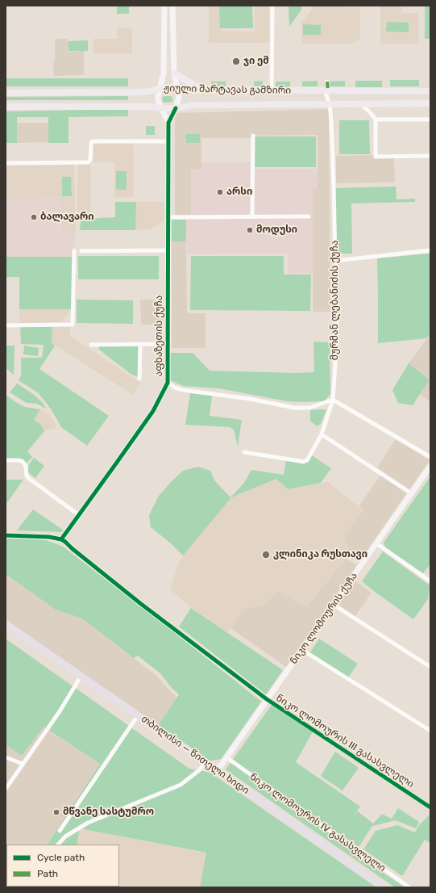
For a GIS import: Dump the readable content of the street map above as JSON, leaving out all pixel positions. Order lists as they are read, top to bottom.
{
  "streets": {
    "highway": ["თბილისი — წითელი ხიდი"],
    "main road": ["ჟიული შარტავას გამზირი"],
    "street": [
      "მურმან ლებანიძის ქუჩა",
      "აფხაზეთის ქუჩა",
      "ნიკო ლომოურის ქუჩა",
      "ნიკო ლომოურის III გასასვლელი",
      "ნიკო ლომოურის IV გასასვლელი"
    ]
  },
  "crossings": [
    ["ჟიული შარტავას გამზირი", "მურმან ლებანიძის ქუჩა"],
    ["ჟიული შარტავას გამზირი", "აფხაზეთის ქუჩა"],
    ["ნიკო ლომოურის ქუჩა", "ნიკო ლომოურის III გასასვლელი"],
    ["ნიკო ლომოურის ქუჩა", "თბილისი — წითელი ხიდი"],
    ["ნიკო ლომოურის ქუჩა", "ნიკო ლომოურის IV გასასვლელი"]
  ],
  "places": [
    "ჯი ემ",
    "არსი",
    "ბალავარი",
    "მოდუსი",
    "კლინიკა რუსთავი",
    "მწვანე სასტუმრო"
  ],
  "legend": ["Cycle path", "Path"]
}
